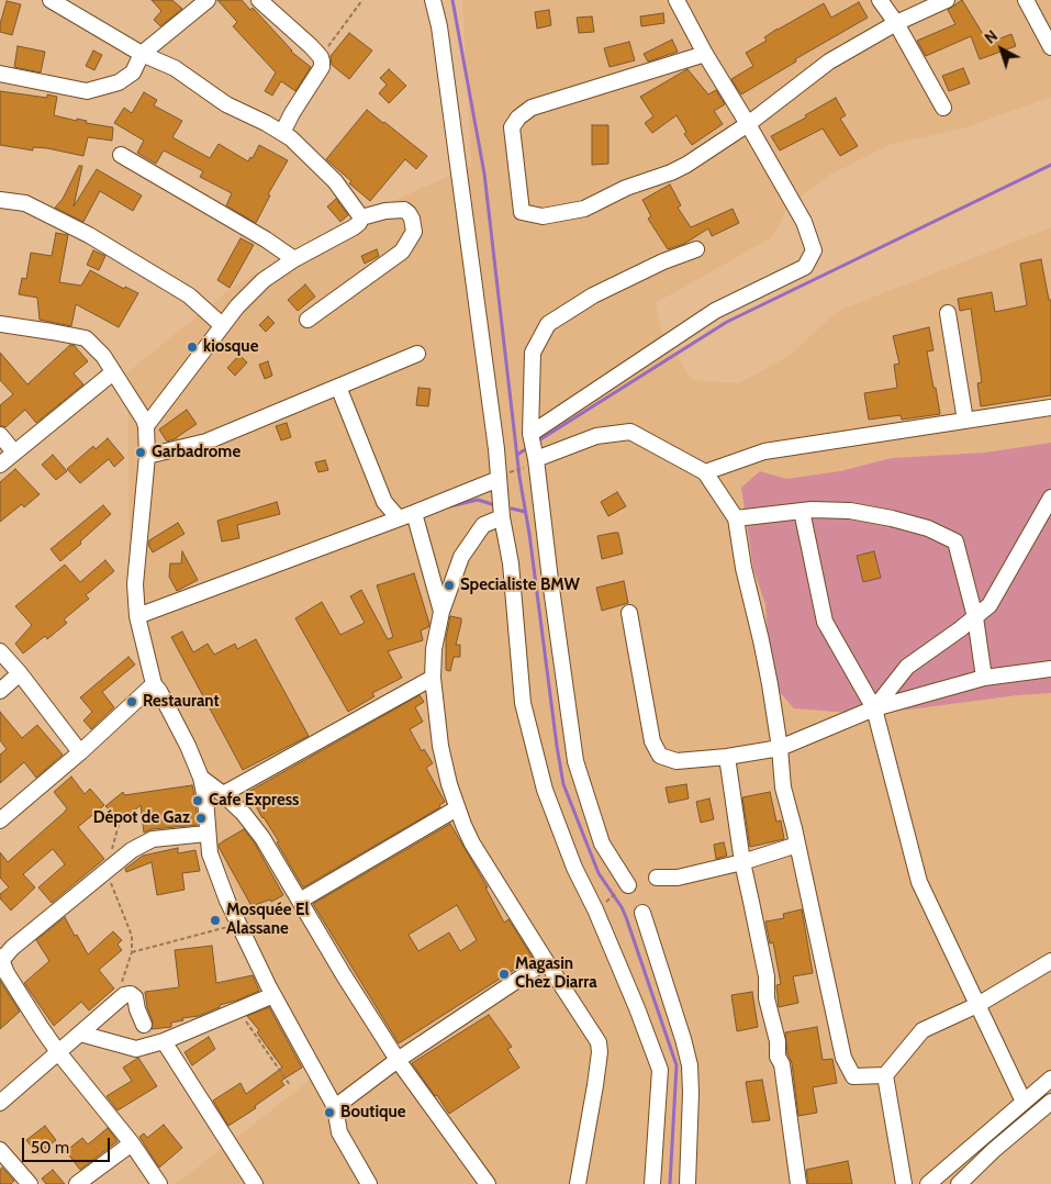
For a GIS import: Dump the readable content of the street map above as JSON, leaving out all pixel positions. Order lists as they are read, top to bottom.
{
  "places": [
    "kiosque",
    "Garbadrome",
    "Specialiste BMW",
    "Restaurant",
    "Cafe Express",
    "Dépot de Gaz",
    "Mosquée El Alassane",
    "Magasin Chez Diarra",
    "Boutique"
  ],
  "scale_bar": "50 m",
  "north": "top left"
}
